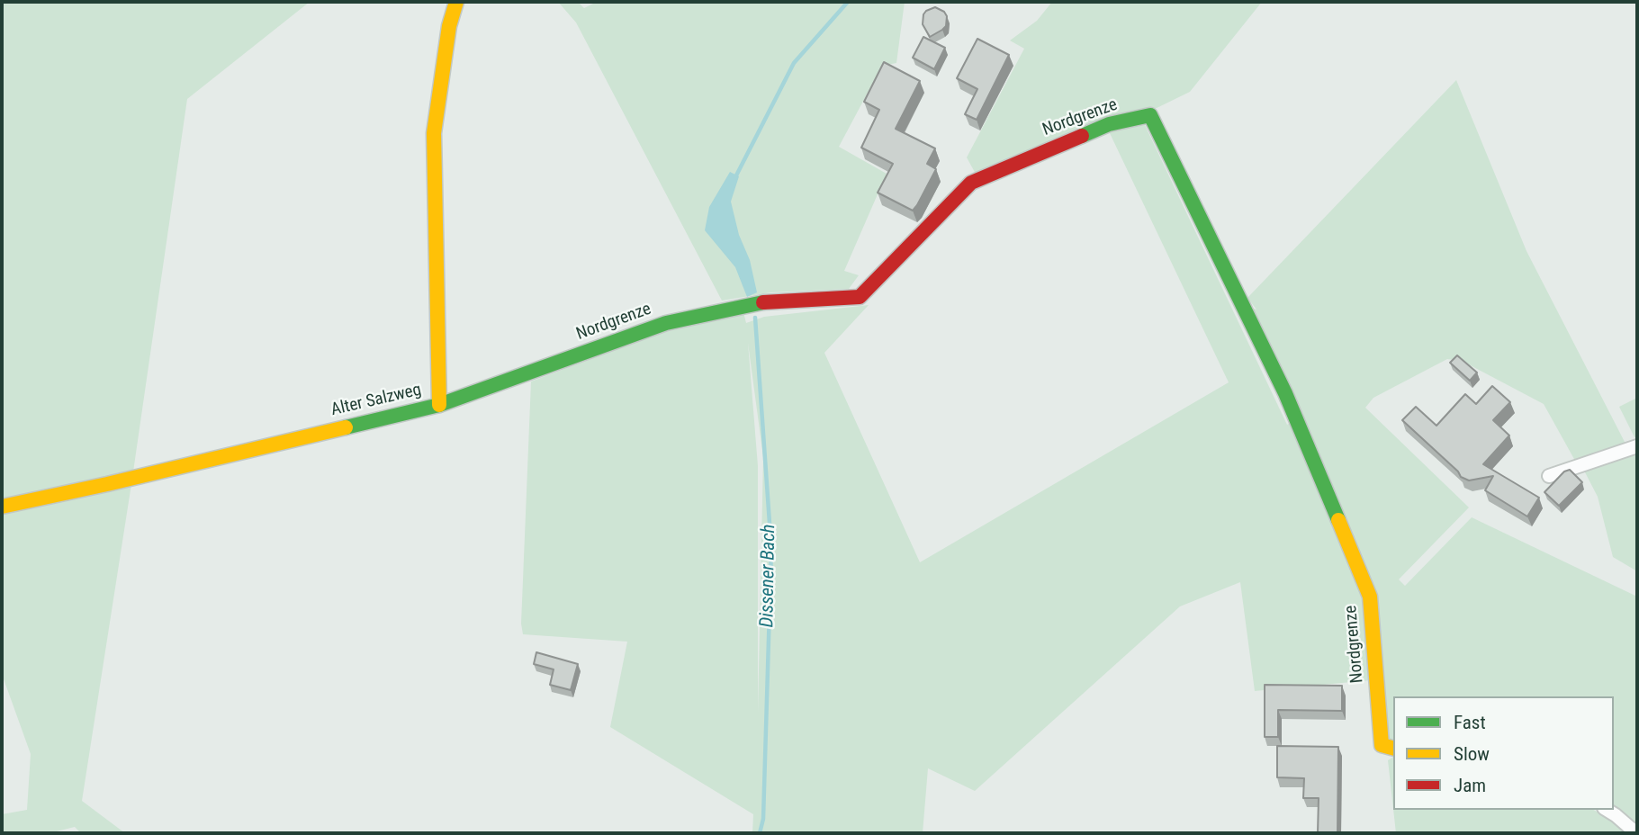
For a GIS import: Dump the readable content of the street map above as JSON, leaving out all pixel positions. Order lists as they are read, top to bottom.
{
  "streets": {
    "street": ["Nordgrenze", "Alter Salzweg"]
  },
  "crossings": [
    ["Nordgrenze", "Alter Salzweg"]
  ],
  "water": ["Dissener Bach"],
  "legend": ["Fast", "Slow", "Jam"]
}
